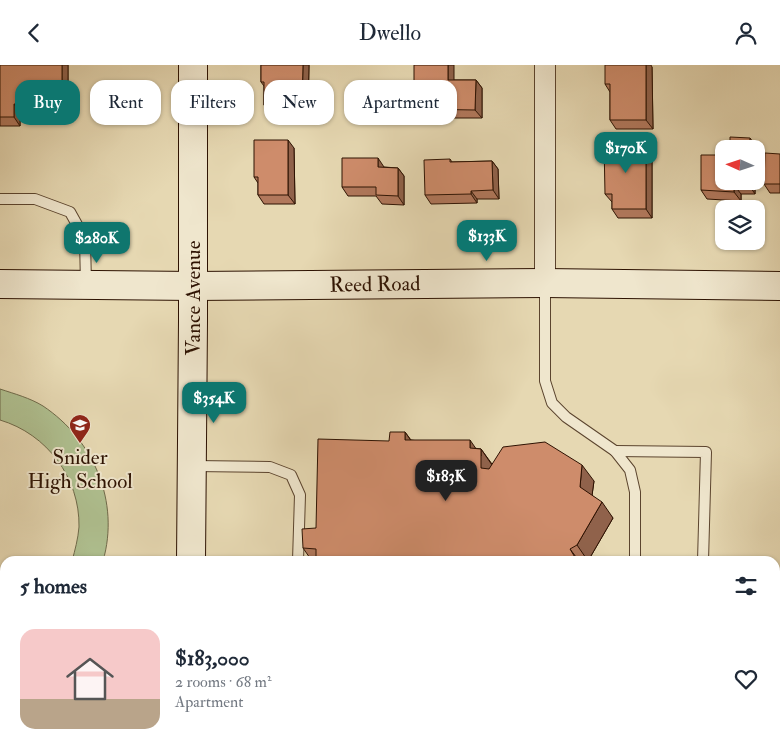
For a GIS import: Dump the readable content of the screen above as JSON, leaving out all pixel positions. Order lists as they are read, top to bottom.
{
  "streets": {
    "main road": ["Reed Road", "Vance Avenue"]
  },
  "crossings": [
    ["Reed Road", "Vance Avenue"]
  ],
  "places": {
    "school or university": ["Snider High School"]
  },
  "north": "left",
  "page": {
    "header": "Dwello",
    "chip": [
      "Buy",
      "Rent",
      "Filters",
      "New",
      "Apartment"
    ],
    "price": [
      "$170K",
      "$133K",
      "$280K",
      "$354K",
      "$183K"
    ],
    "heading": "5 homes",
    "list": [
      {
        "name": "$183,000",
        "note": "2 rooms · 68 m² · Apartment"
      }
    ]
  }
}
